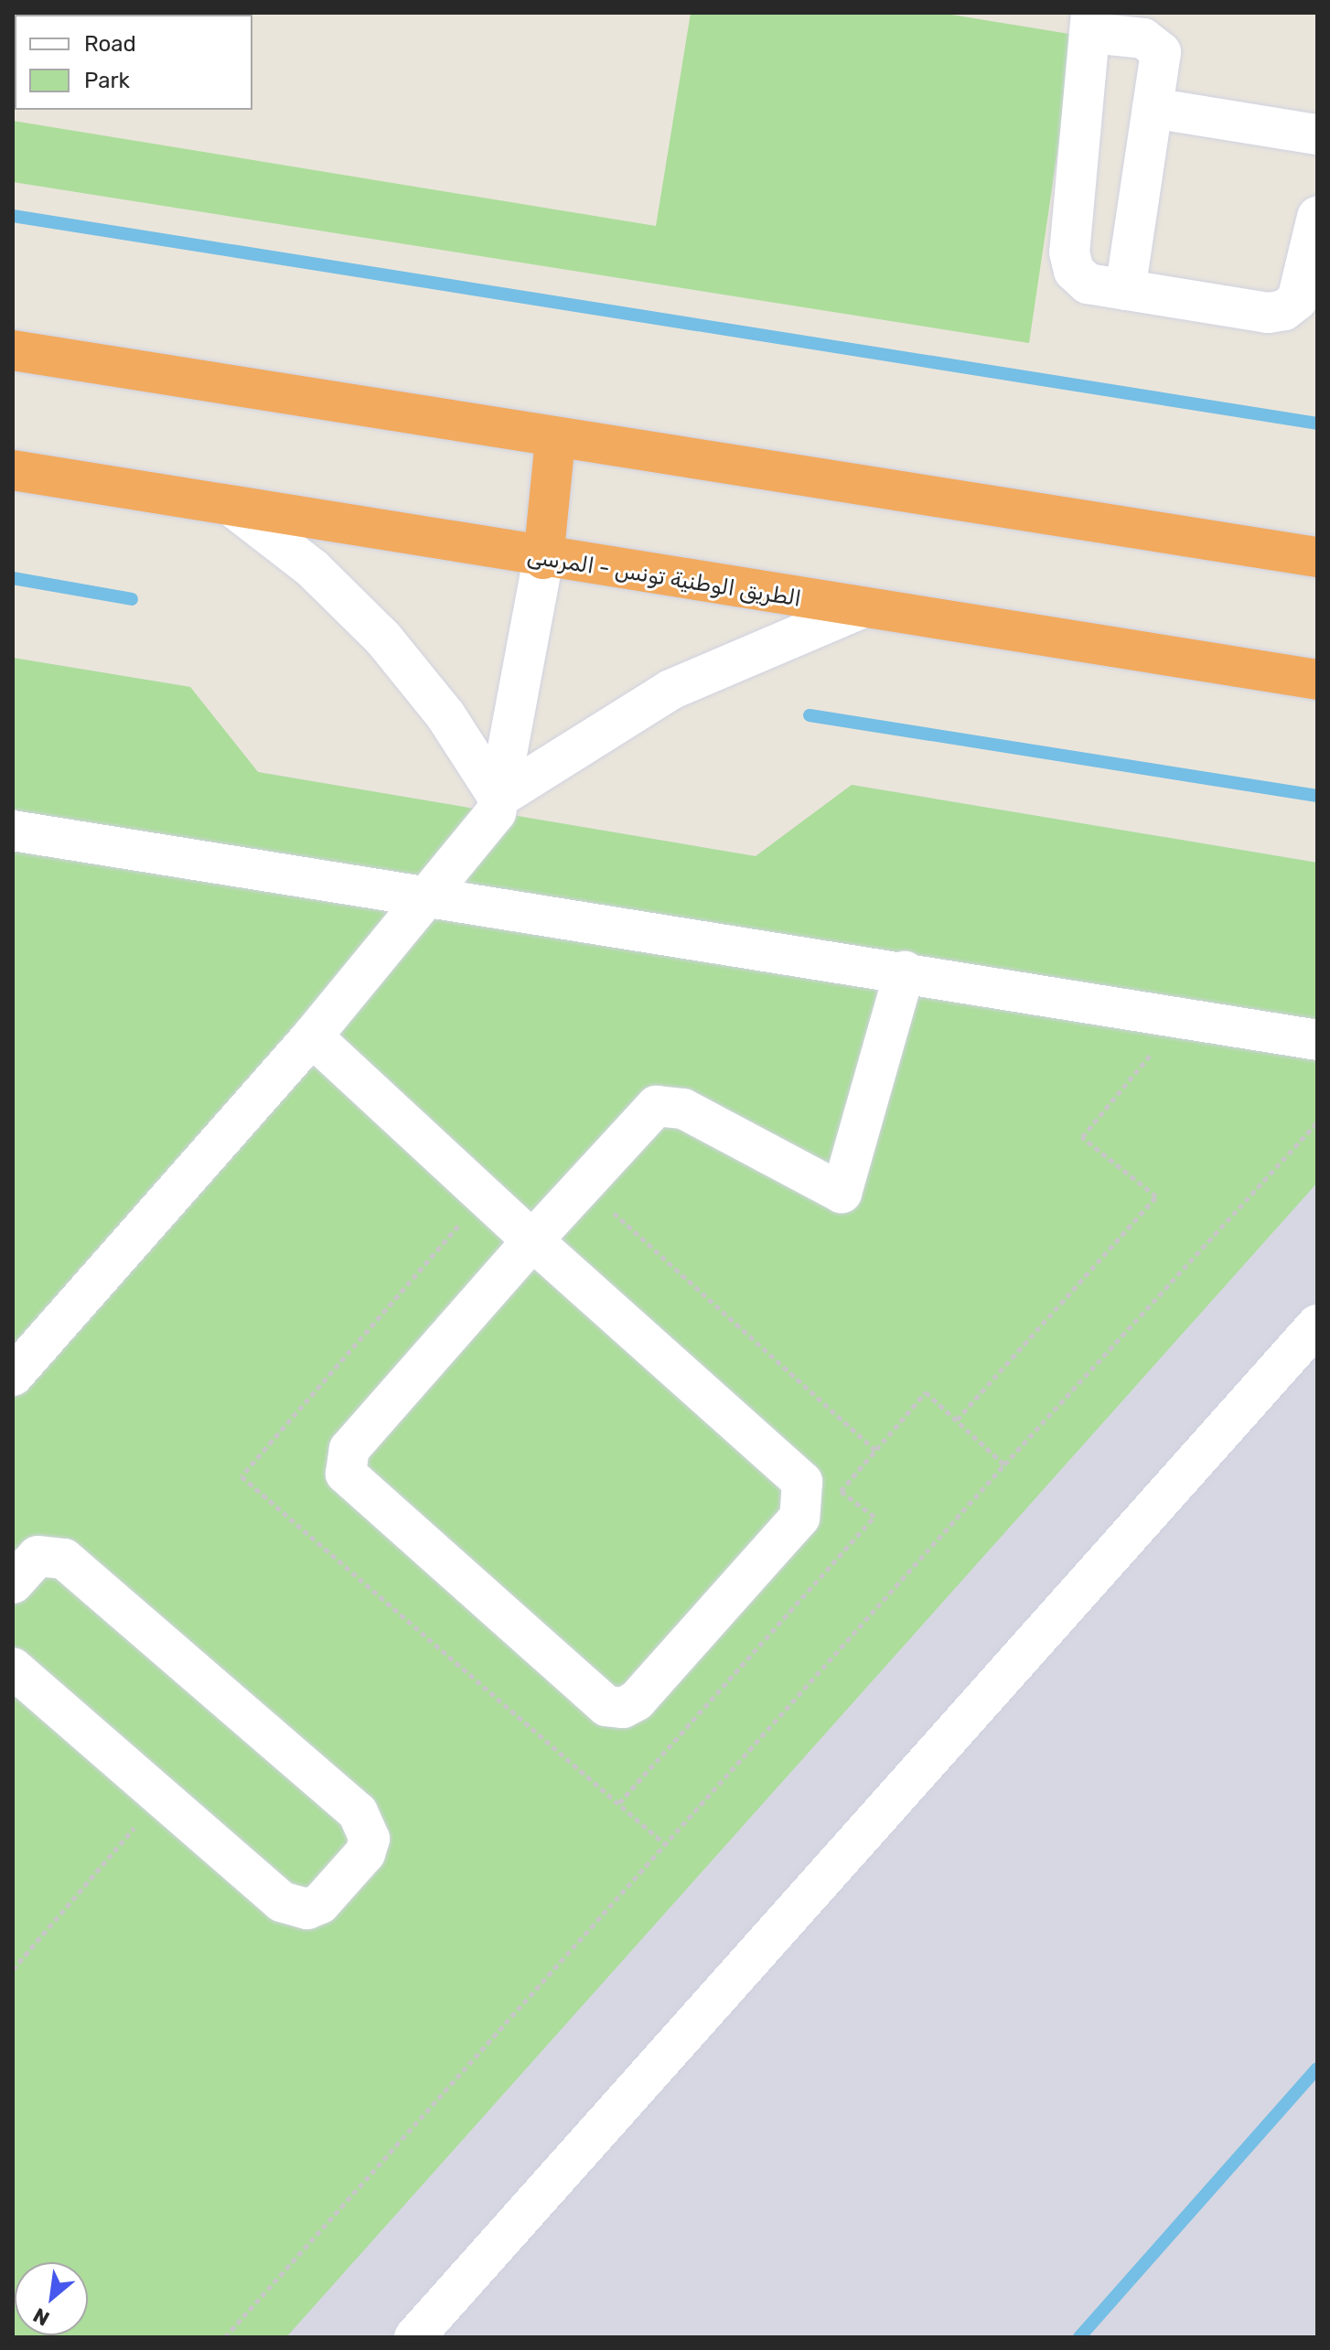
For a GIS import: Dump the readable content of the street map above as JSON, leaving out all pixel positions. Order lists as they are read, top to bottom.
{
  "streets": {
    "highway": ["الطريق الوطنية تونس - المرسى"]
  },
  "legend": ["Road", "Park"],
  "north": "bottom left"
}
